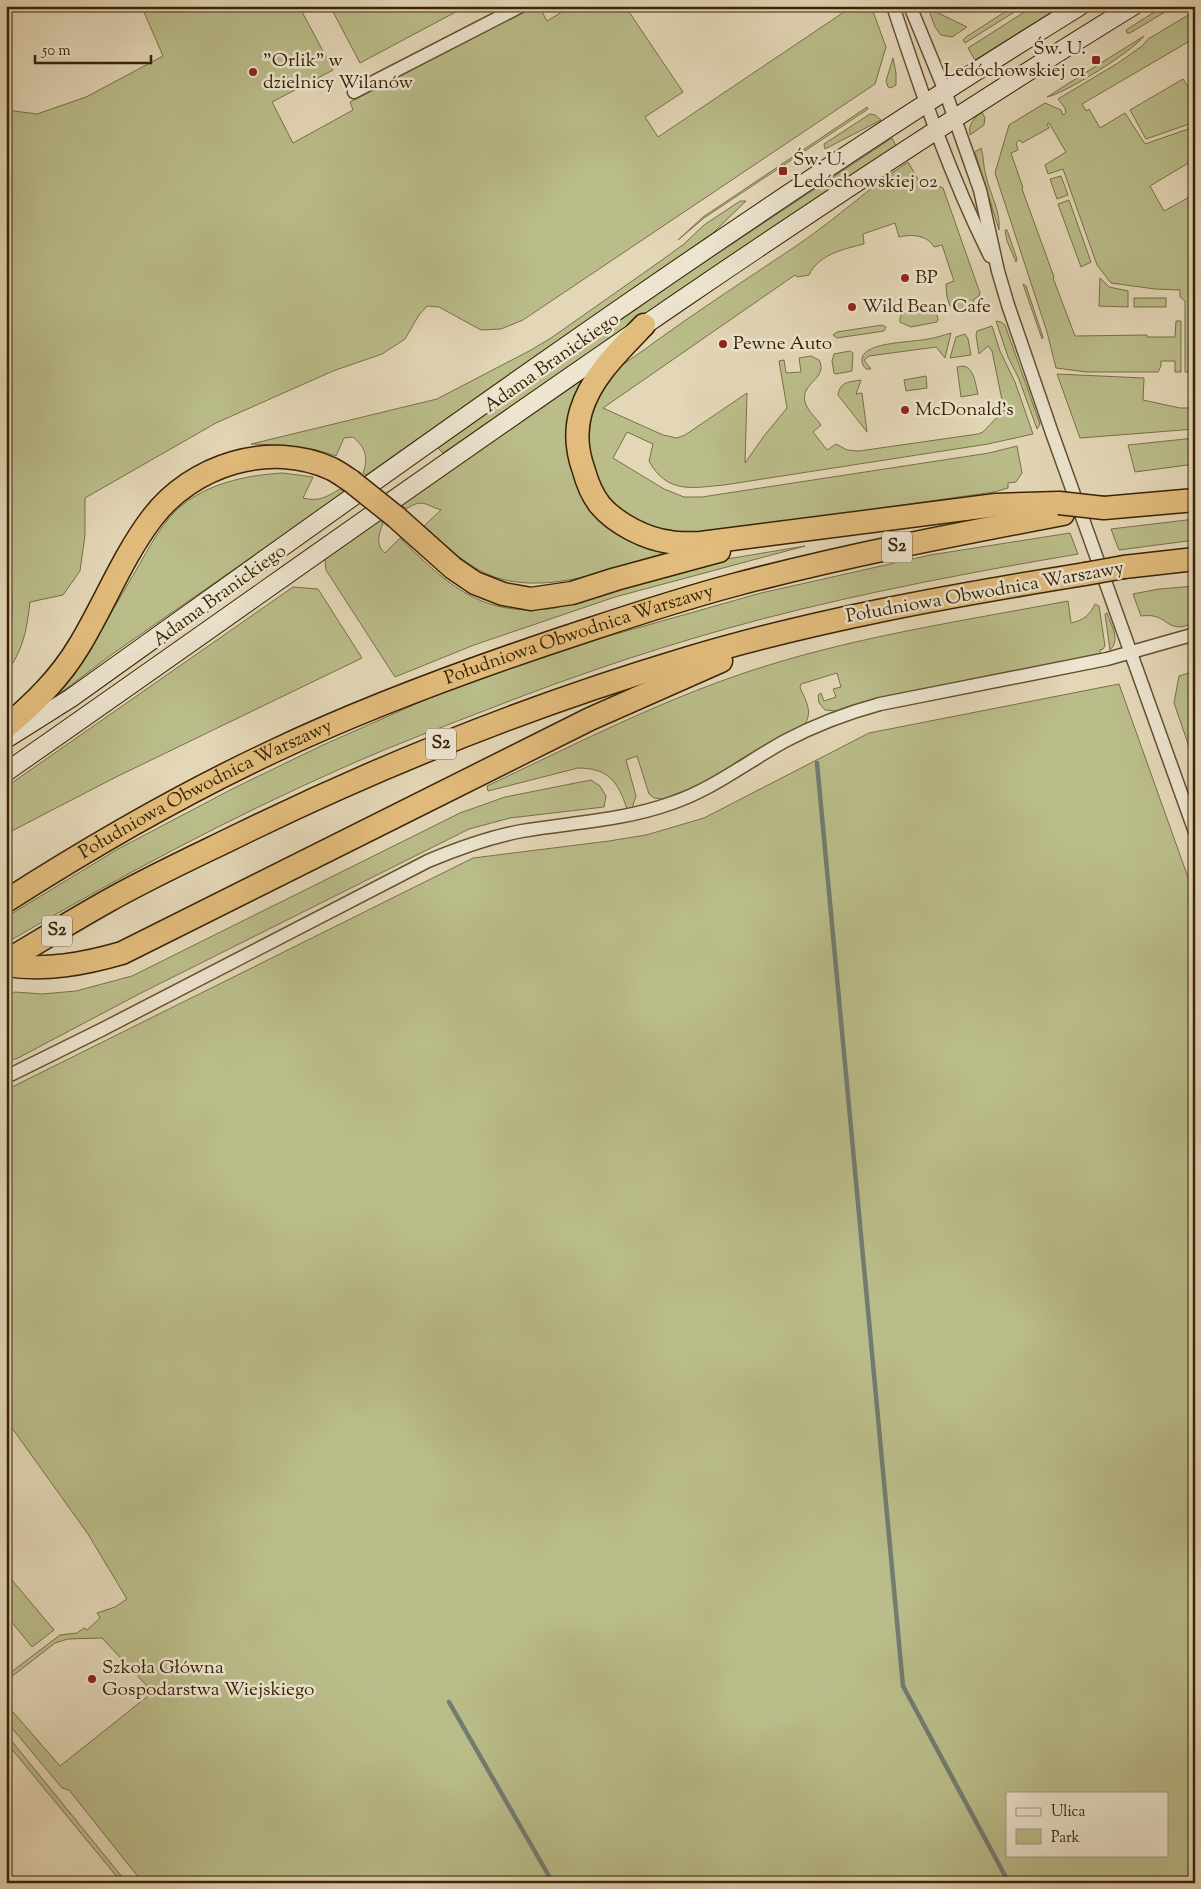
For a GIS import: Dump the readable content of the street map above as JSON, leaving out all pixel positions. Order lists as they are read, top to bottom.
{
  "streets": {
    "highway": ["S2", "Południowa Obwodnica Warszawy"],
    "main road": ["Adama Branickiego"]
  },
  "places": {
    "transit": ["Św. U. Ledóchowskiej 01", "Św. U. Ledóchowskiej 02"],
    "other": [
      "\"Orlik\" w dzielnicy Wilanów",
      "BP",
      "Wild Bean Cafe",
      "Pewne Auto",
      "McDonald's",
      "Szkoła Główna Gospodarstwa Wiejskiego"
    ]
  },
  "legend": ["Ulica", "Park"],
  "scale_bar": "50 m"
}
